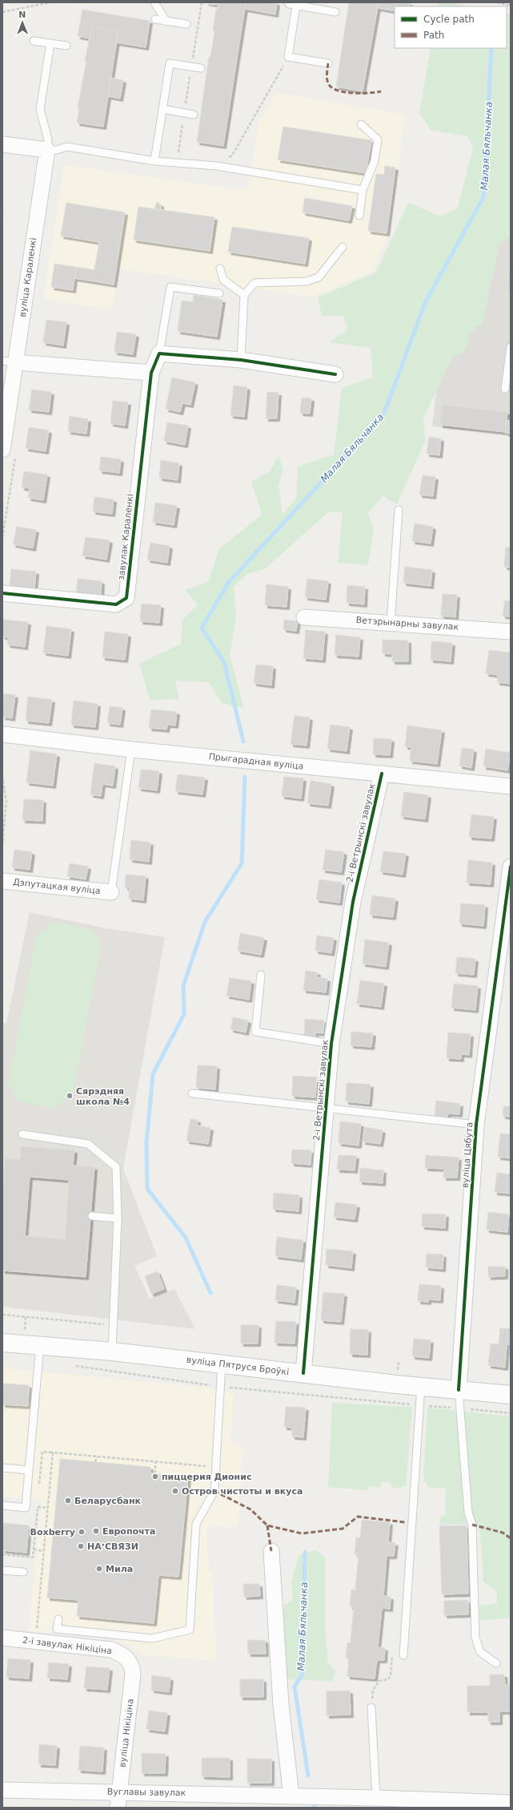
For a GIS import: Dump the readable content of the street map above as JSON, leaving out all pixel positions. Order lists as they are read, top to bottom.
{
  "streets": {
    "main road": ["вуліца Пятруся Броўкі"],
    "street": [
      "вуліца Караленкі",
      "завулак Караленкі",
      "Ветэрынарны завулак",
      "Прыгарадная вуліца",
      "2-і Ветрынскі завулак",
      "Дэпутацкая вуліца",
      "вуліца Цябута",
      "2-і завулак Нікіціна",
      "вуліца Нікіціна",
      "Вуглавы завулак"
    ]
  },
  "crossings": [
    ["Прыгарадная вуліца", "2-і Ветрынскі завулак"],
    ["2-і Ветрынскі завулак", "вуліца Пятруся Броўкі"],
    ["вуліца Цябута", "вуліца Пятруся Броўкі"],
    ["2-і завулак Нікіціна", "вуліца Нікіціна"],
    ["вуліца Нікіціна", "Вуглавы завулак"]
  ],
  "water": ["Малая Бяльчанка"],
  "places": [
    "Сярэдняя школа №4",
    "пиццерия Дионис",
    "Остров чистоты и вкуса",
    "Беларусбанк",
    "Европочта",
    "Boxberry",
    "НАʼСВЯЗИ",
    "Мила"
  ],
  "legend": ["Cycle path", "Path"],
  "north": "top"
}
